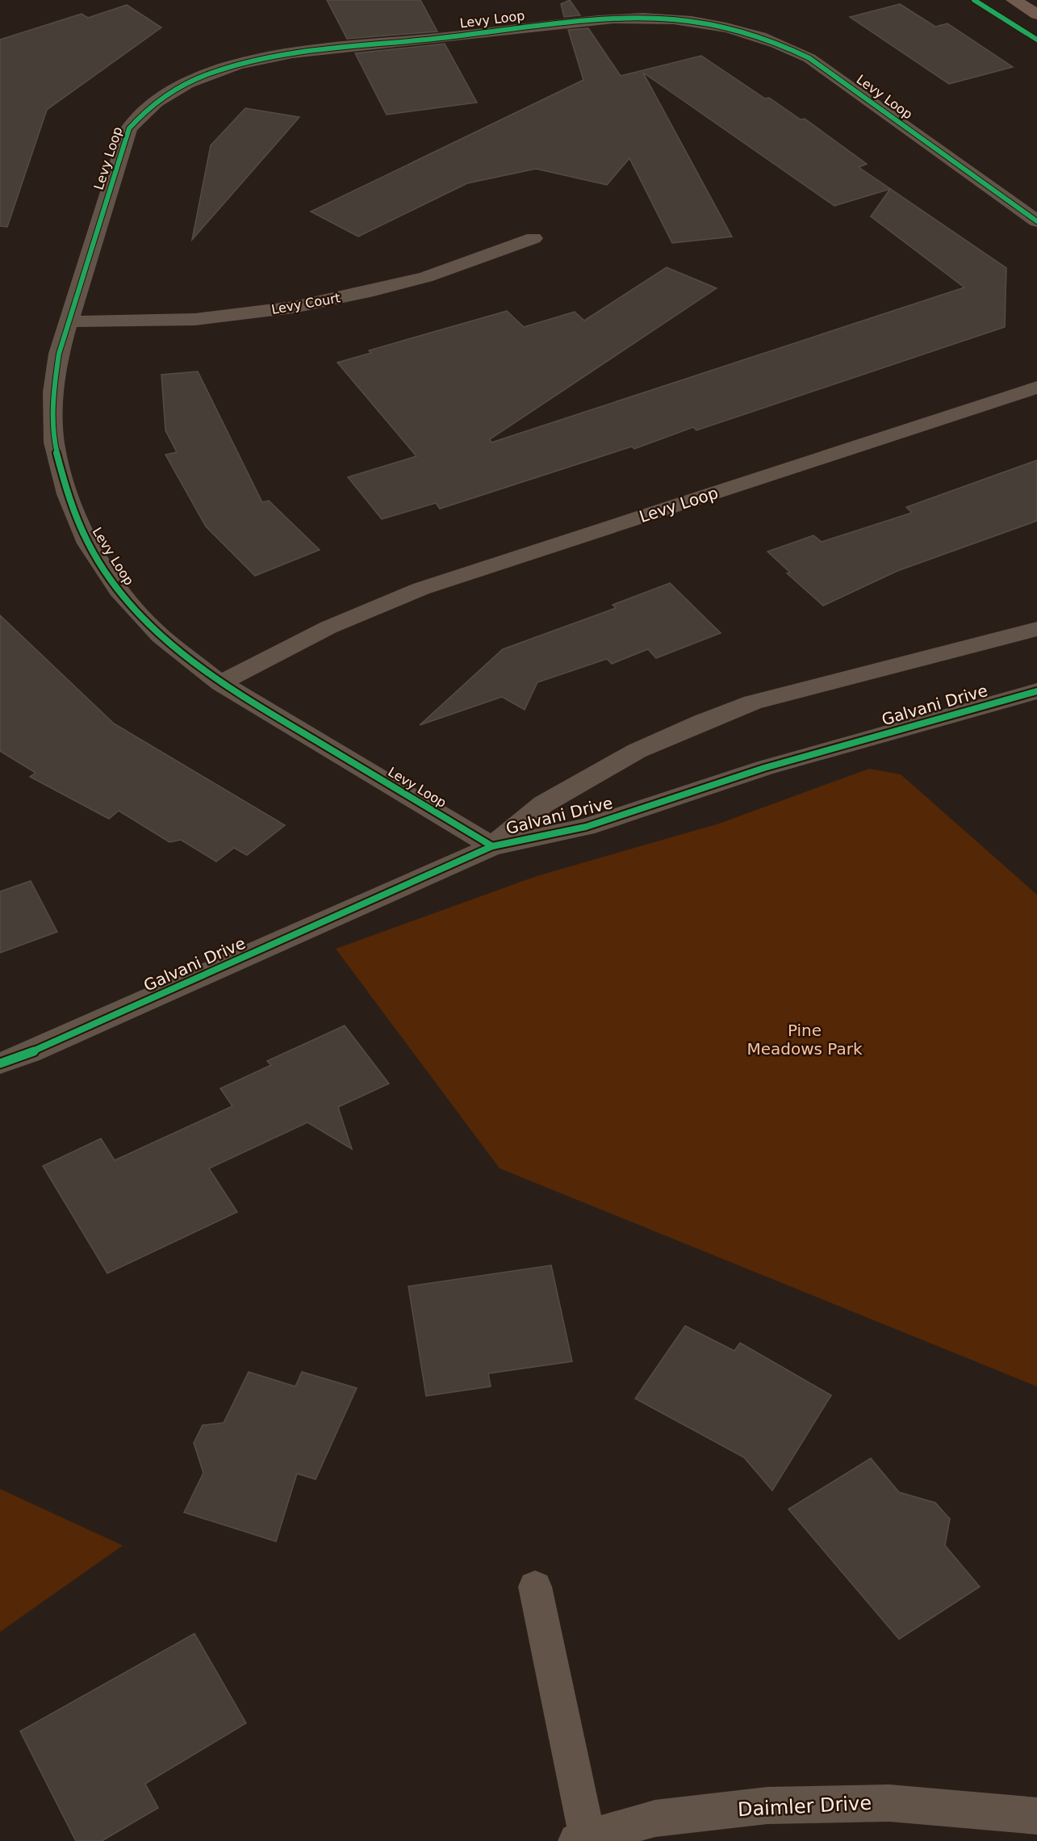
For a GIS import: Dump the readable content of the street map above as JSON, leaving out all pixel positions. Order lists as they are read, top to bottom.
{
  "streets": {
    "street": [
      "Levy Loop",
      "Levy Court",
      "Galvani Drive",
      "Daimler Drive"
    ]
  },
  "crossings": [
    ["Levy Loop", "Levy Court"],
    ["Levy Loop", "Galvani Drive"]
  ],
  "parks": ["Pine Meadows Park"]
}
